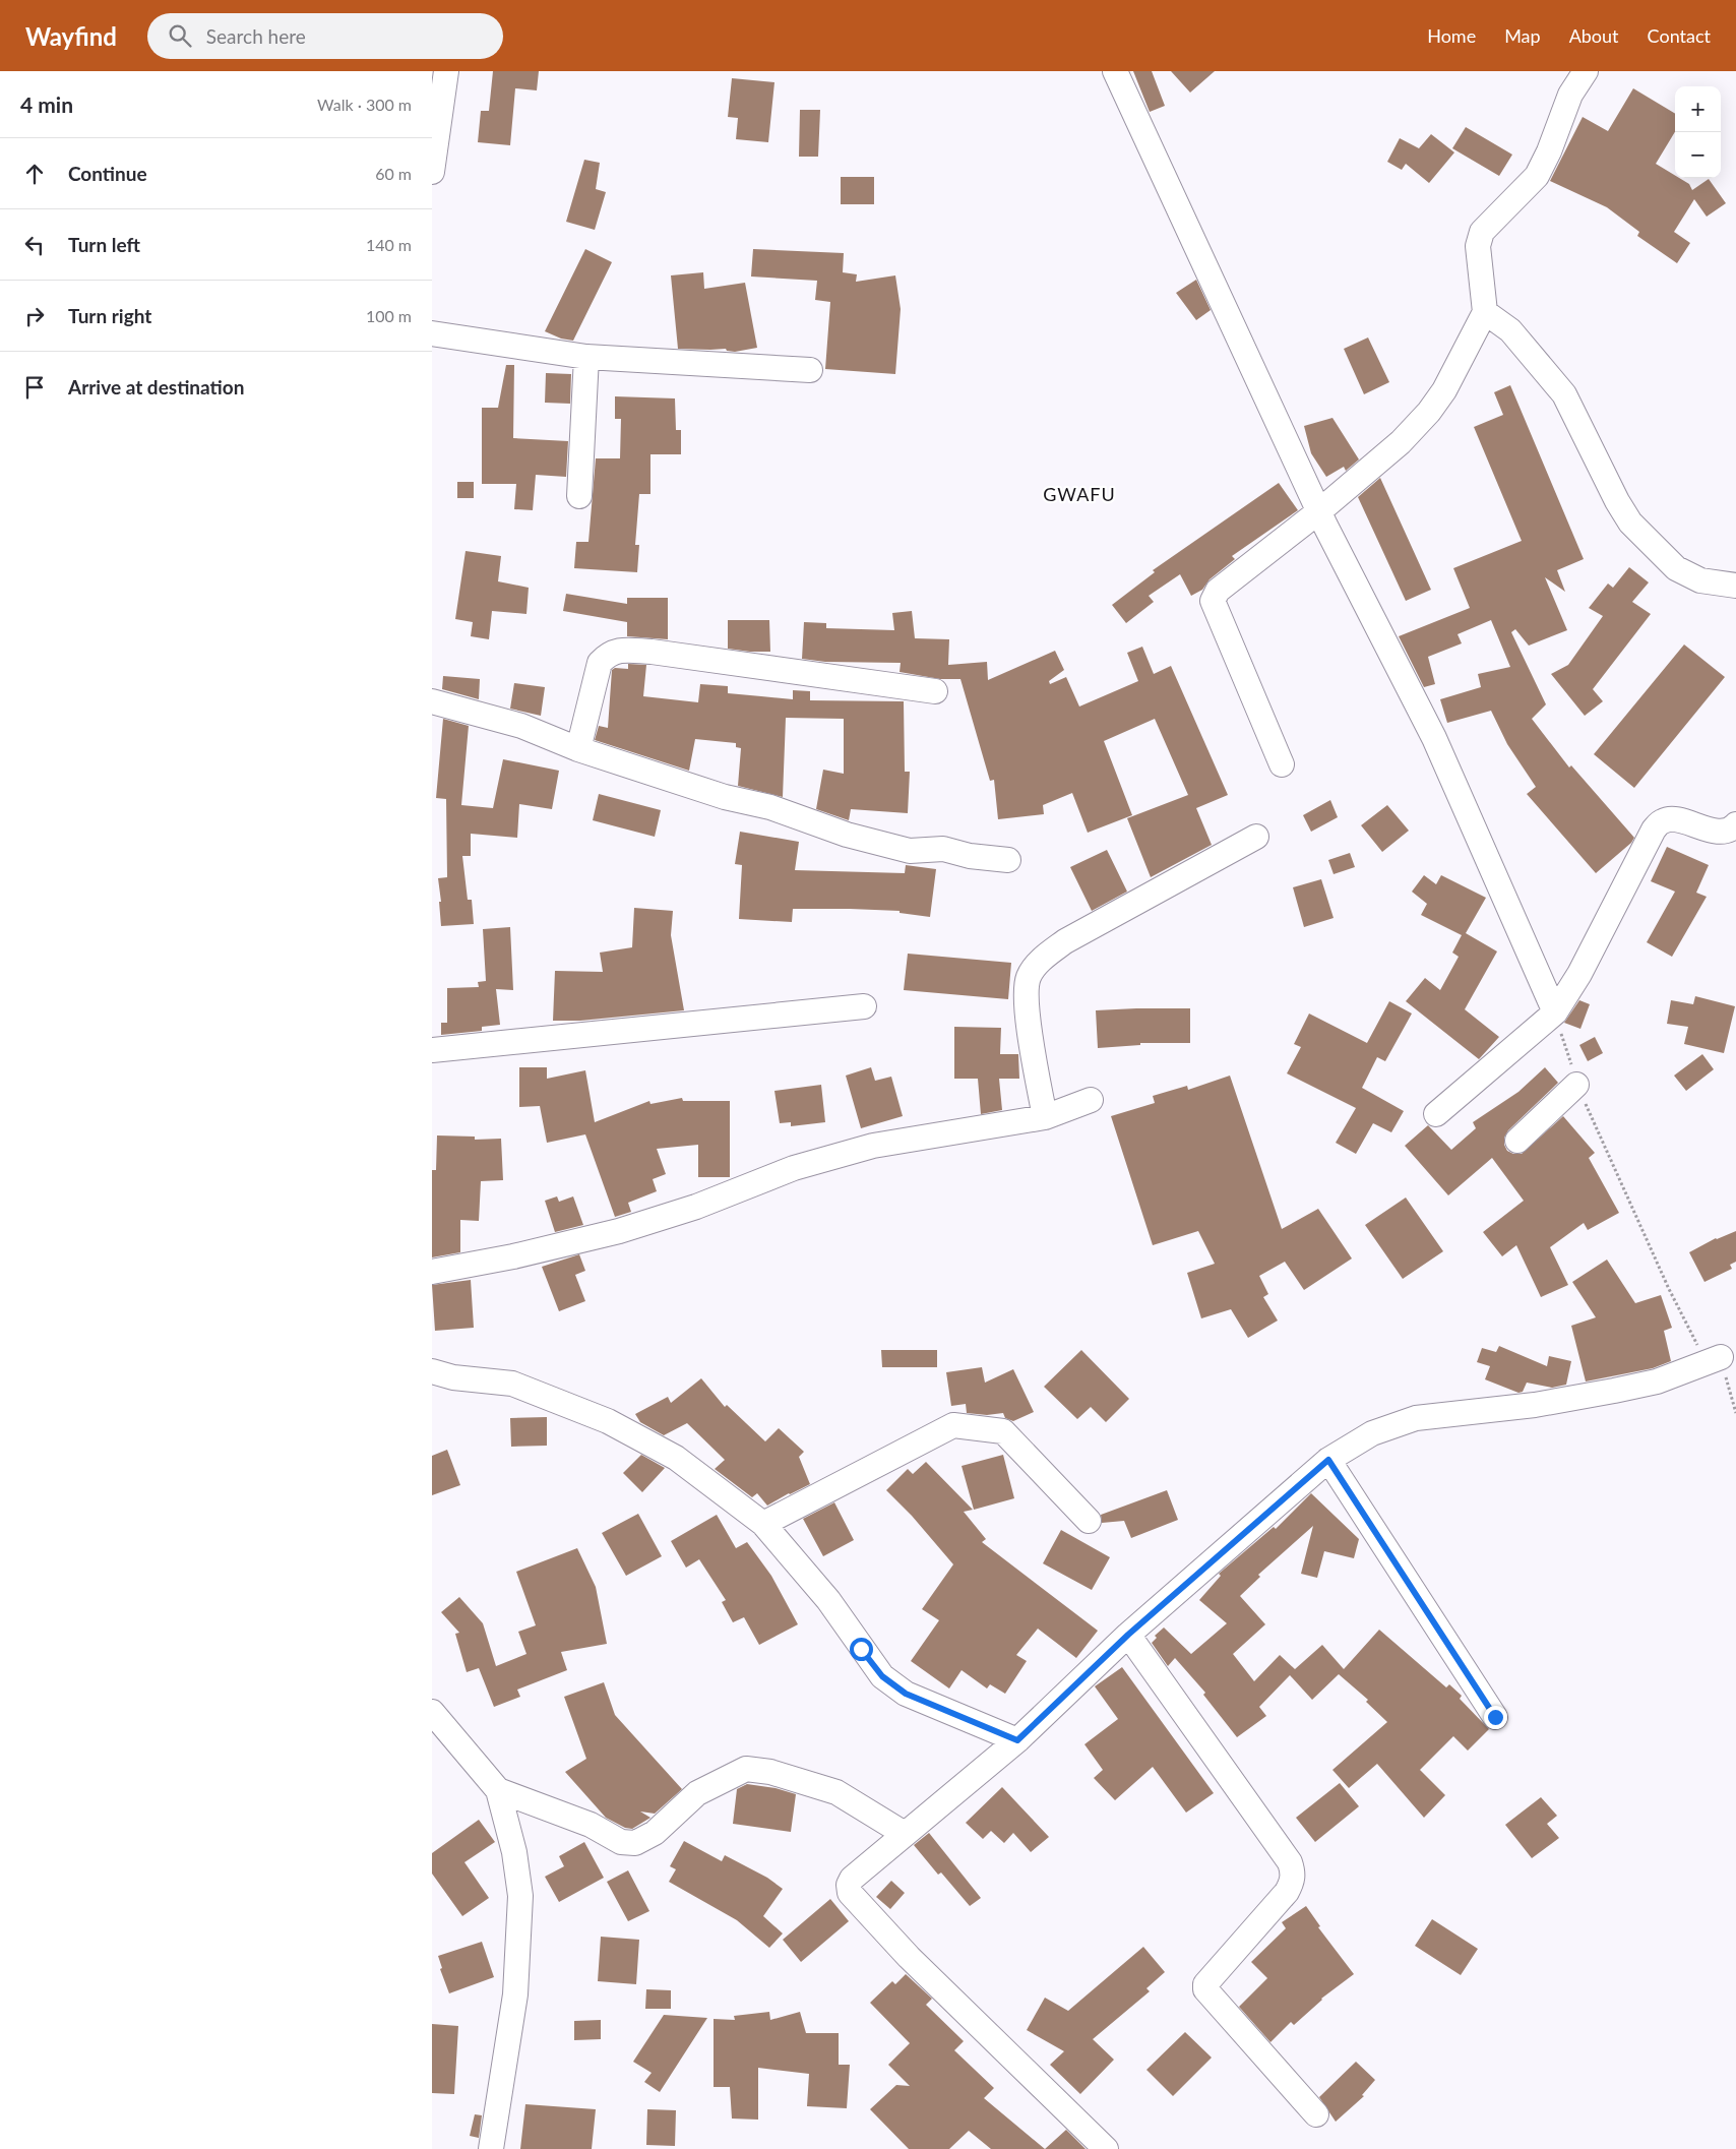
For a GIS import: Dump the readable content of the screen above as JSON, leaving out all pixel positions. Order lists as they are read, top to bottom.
{
  "districts": ["GWAFU"],
  "page": {
    "header": "Wayfind",
    "search": "Search here",
    "nav": [
      "Home",
      "Map",
      "About",
      "Contact"
    ],
    "heading": ["4 min", "Walk · 300 m"],
    "map_buttons": ["+", "−"],
    "list": [
      ["Continue", "60 m"],
      ["Turn left", "140 m"],
      ["Turn right", "100 m"],
      "Arrive at destination"
    ]
  }
}
